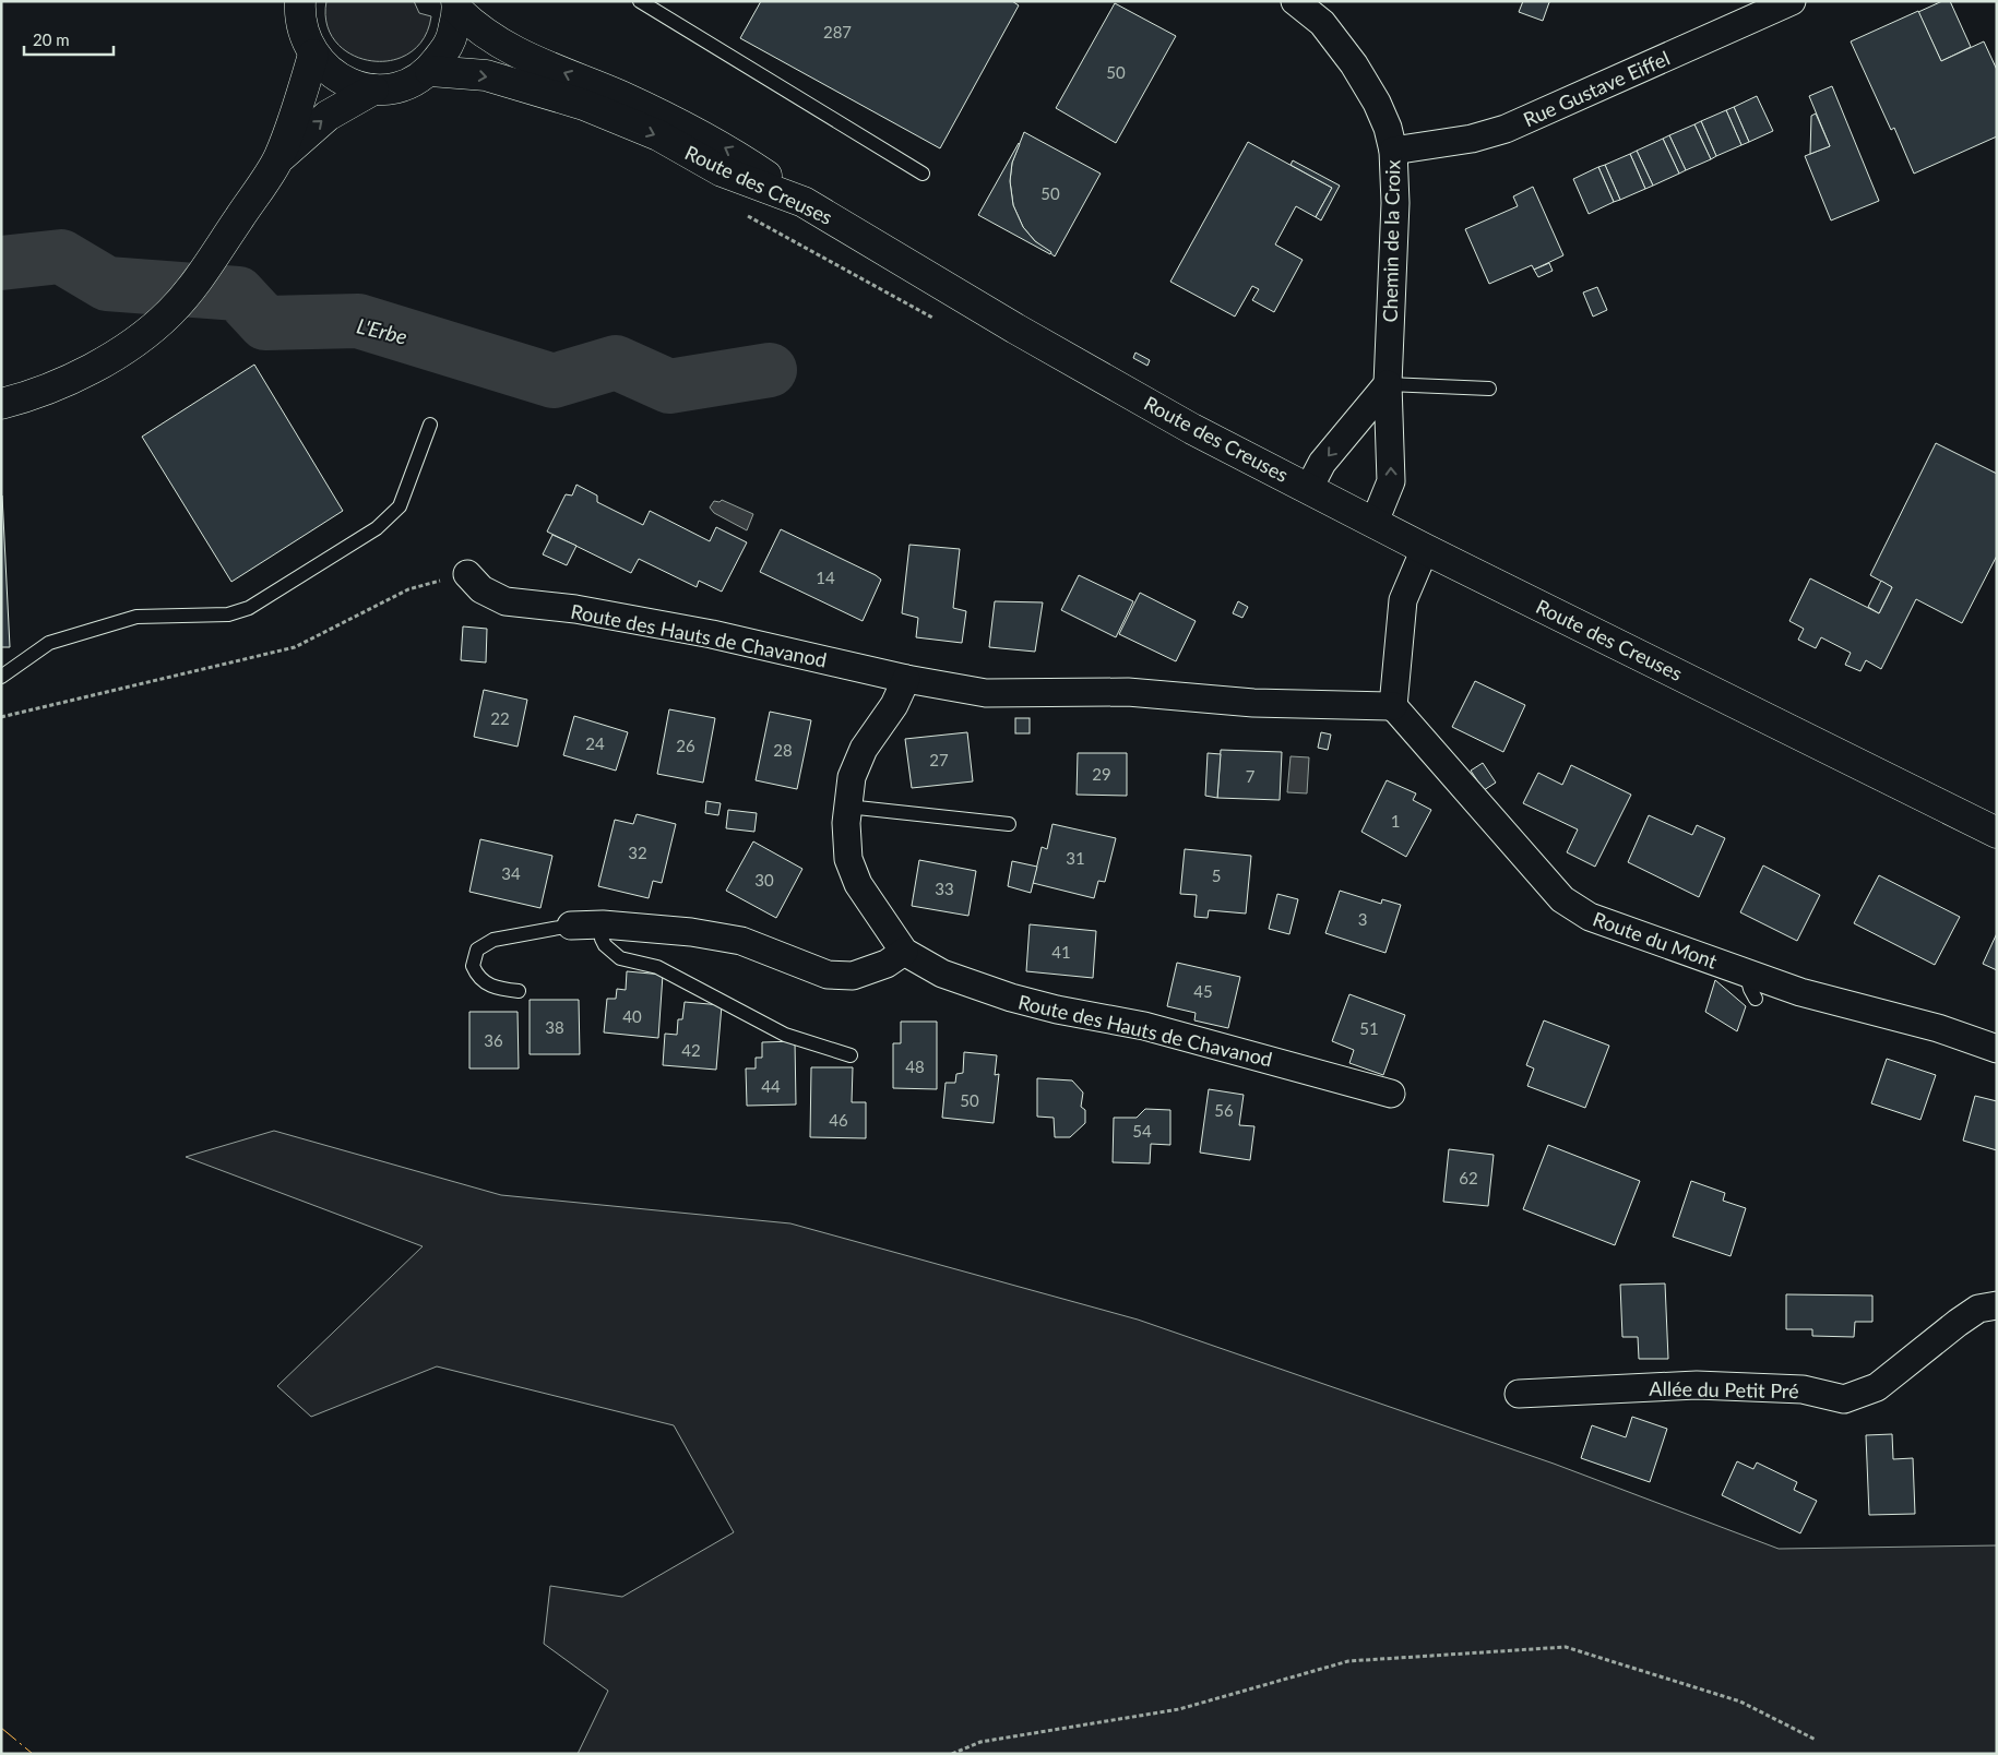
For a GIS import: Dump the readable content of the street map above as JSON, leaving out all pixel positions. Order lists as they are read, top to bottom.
{
  "streets": {
    "main road": ["Route des Creuses"],
    "street": [
      "Rue Gustave Eiffel",
      "Chemin de la Croix",
      "Route des Hauts de Chavanod",
      "Route du Mont",
      "Allée du Petit Pré"
    ]
  },
  "crossings": [
    ["Rue Gustave Eiffel", "Chemin de la Croix"],
    ["Route des Creuses", "Chemin de la Croix"],
    ["Route des Hauts de Chavanod", "Route du Mont"]
  ],
  "water": ["L'Erbe"],
  "house_numbers": [
    "287",
    "50",
    "50",
    "14",
    "22",
    "24",
    "26",
    "28",
    "27",
    "29",
    "7",
    "1",
    "32",
    "31",
    "34",
    "5",
    "30",
    "33",
    "3",
    "41",
    "45",
    "40",
    "38",
    "51",
    "36",
    "42",
    "48",
    "44",
    "50",
    "56",
    "46",
    "54",
    "62"
  ],
  "scale_bar": "20 m"
}
